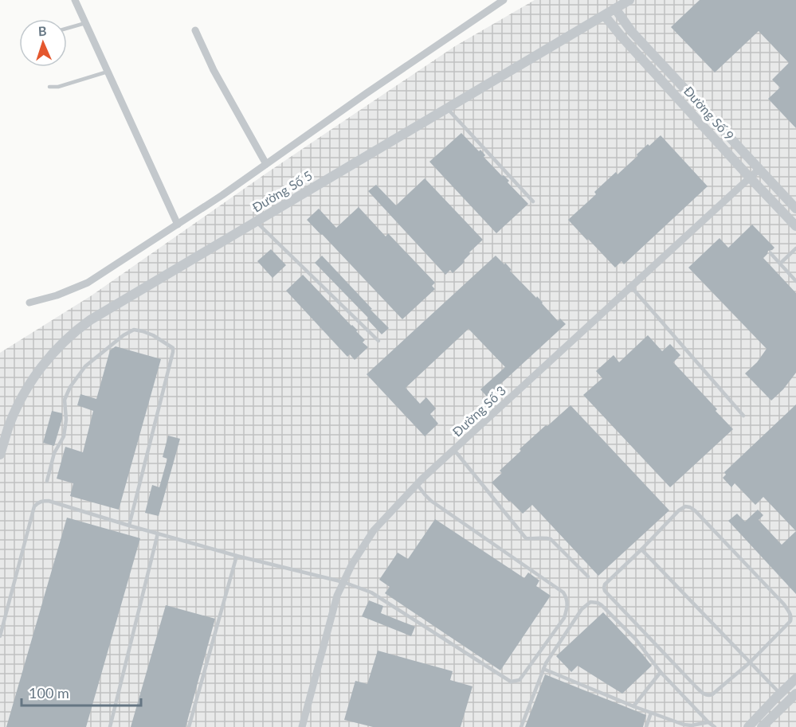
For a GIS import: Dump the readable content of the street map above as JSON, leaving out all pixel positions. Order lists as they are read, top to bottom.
{
  "streets": {
    "street": ["Đường Số 9", "Đường Số 5", "Đường Số 3"]
  },
  "crossings": [
    ["Đường Số 9", "Đường Số 5"],
    ["Đường Số 9", "Đường Số 3"]
  ],
  "scale_bar": "100 m",
  "north": "top"
}
